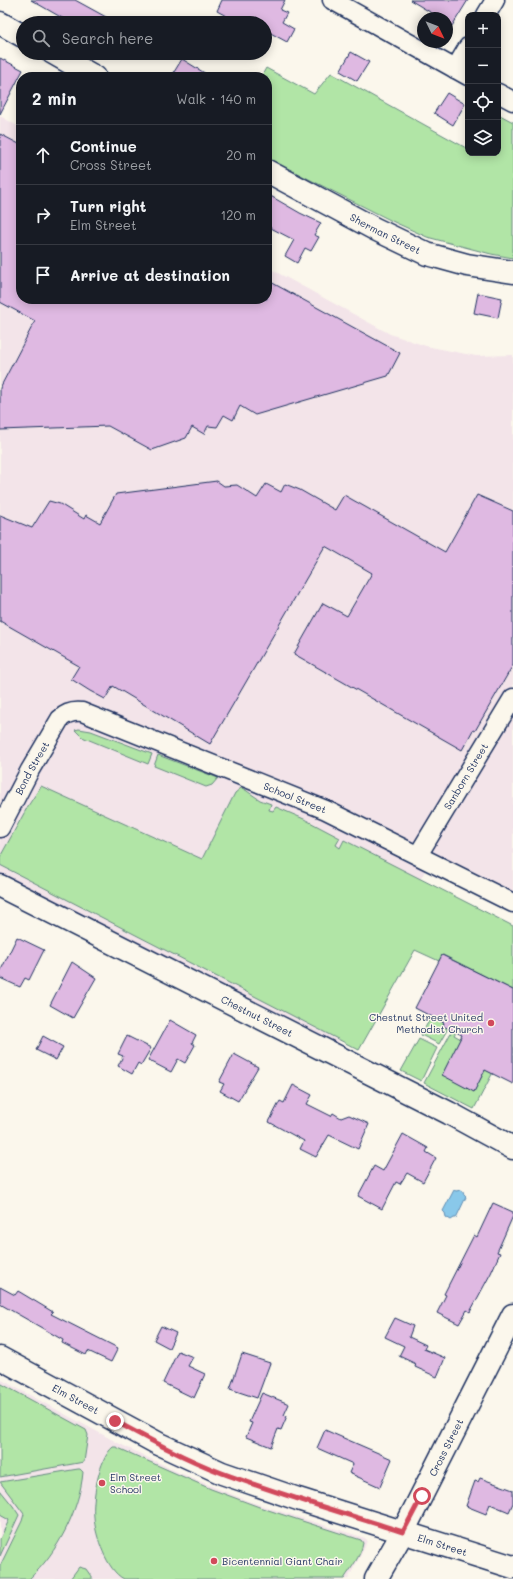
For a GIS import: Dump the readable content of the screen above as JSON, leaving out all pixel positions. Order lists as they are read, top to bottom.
{
  "streets": {
    "street": [
      "Sherman Street",
      "Bond Street",
      "Sanborn Street",
      "School Street",
      "Chestnut Street",
      "Elm Street",
      "Cross Street"
    ]
  },
  "crossings": [
    ["Bond Street", "School Street"],
    ["Sanborn Street", "School Street"],
    ["Elm Street", "Cross Street"]
  ],
  "places": ["Chestnut Street United Methodist Church", "Elm Street School", "Bicentennial Giant Chair"],
  "north": "bottom right",
  "page": {
    "map_buttons": ["+", "−"],
    "search": "Search here",
    "heading": ["2 min", "Walk · 140 m"],
    "list": [
      ["Continue", "Cross Street", "20 m"],
      ["Turn right", "Elm Street", "120 m"],
      "Arrive at destination"
    ]
  }
}
